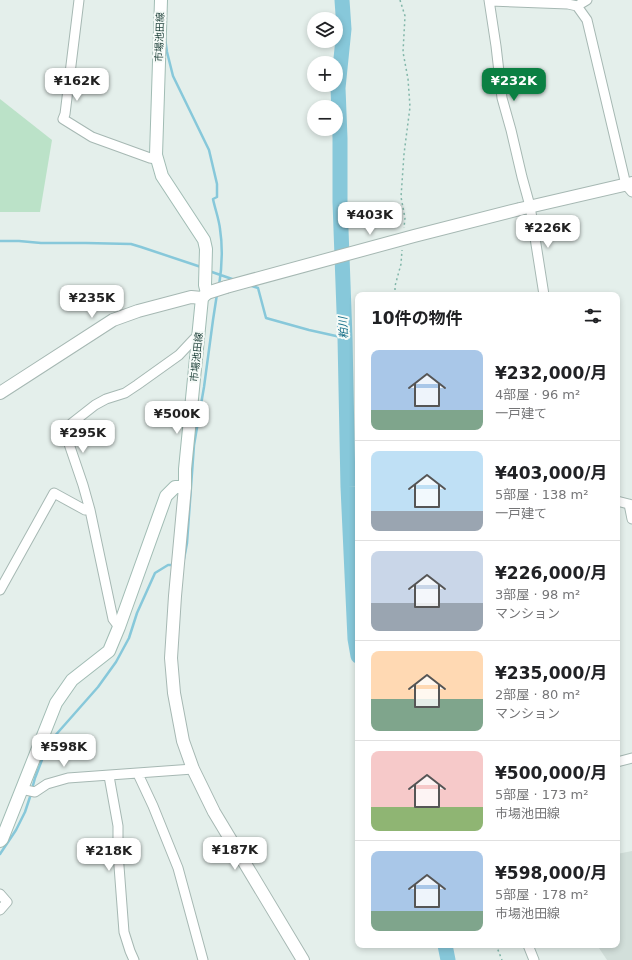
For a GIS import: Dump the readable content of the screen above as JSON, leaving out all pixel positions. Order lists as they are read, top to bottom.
{
  "streets": {
    "street": ["市場池田線"]
  },
  "water": ["粕川"],
  "page": {
    "map_buttons": ["+", "−"],
    "price": [
      "¥162K",
      "¥232K",
      "¥403K",
      "¥226K",
      "¥235K",
      "¥500K",
      "¥295K",
      "¥598K",
      "¥187K",
      "¥218K"
    ],
    "heading": "10件の物件",
    "list": [
      {
        "name": "¥232,000/月",
        "note": "4部屋 · 96 m² · 一戸建て"
      },
      {
        "name": "¥403,000/月",
        "note": "5部屋 · 138 m² · 一戸建て"
      },
      {
        "name": "¥226,000/月",
        "note": "3部屋 · 98 m² · マンション"
      },
      {
        "name": "¥235,000/月",
        "note": "2部屋 · 80 m² · マンション"
      },
      {
        "name": "¥500,000/月",
        "note": "5部屋 · 173 m² · 市場池田線"
      },
      {
        "name": "¥598,000/月",
        "note": "5部屋 · 178 m² · 市場池田線"
      }
    ]
  }
}
